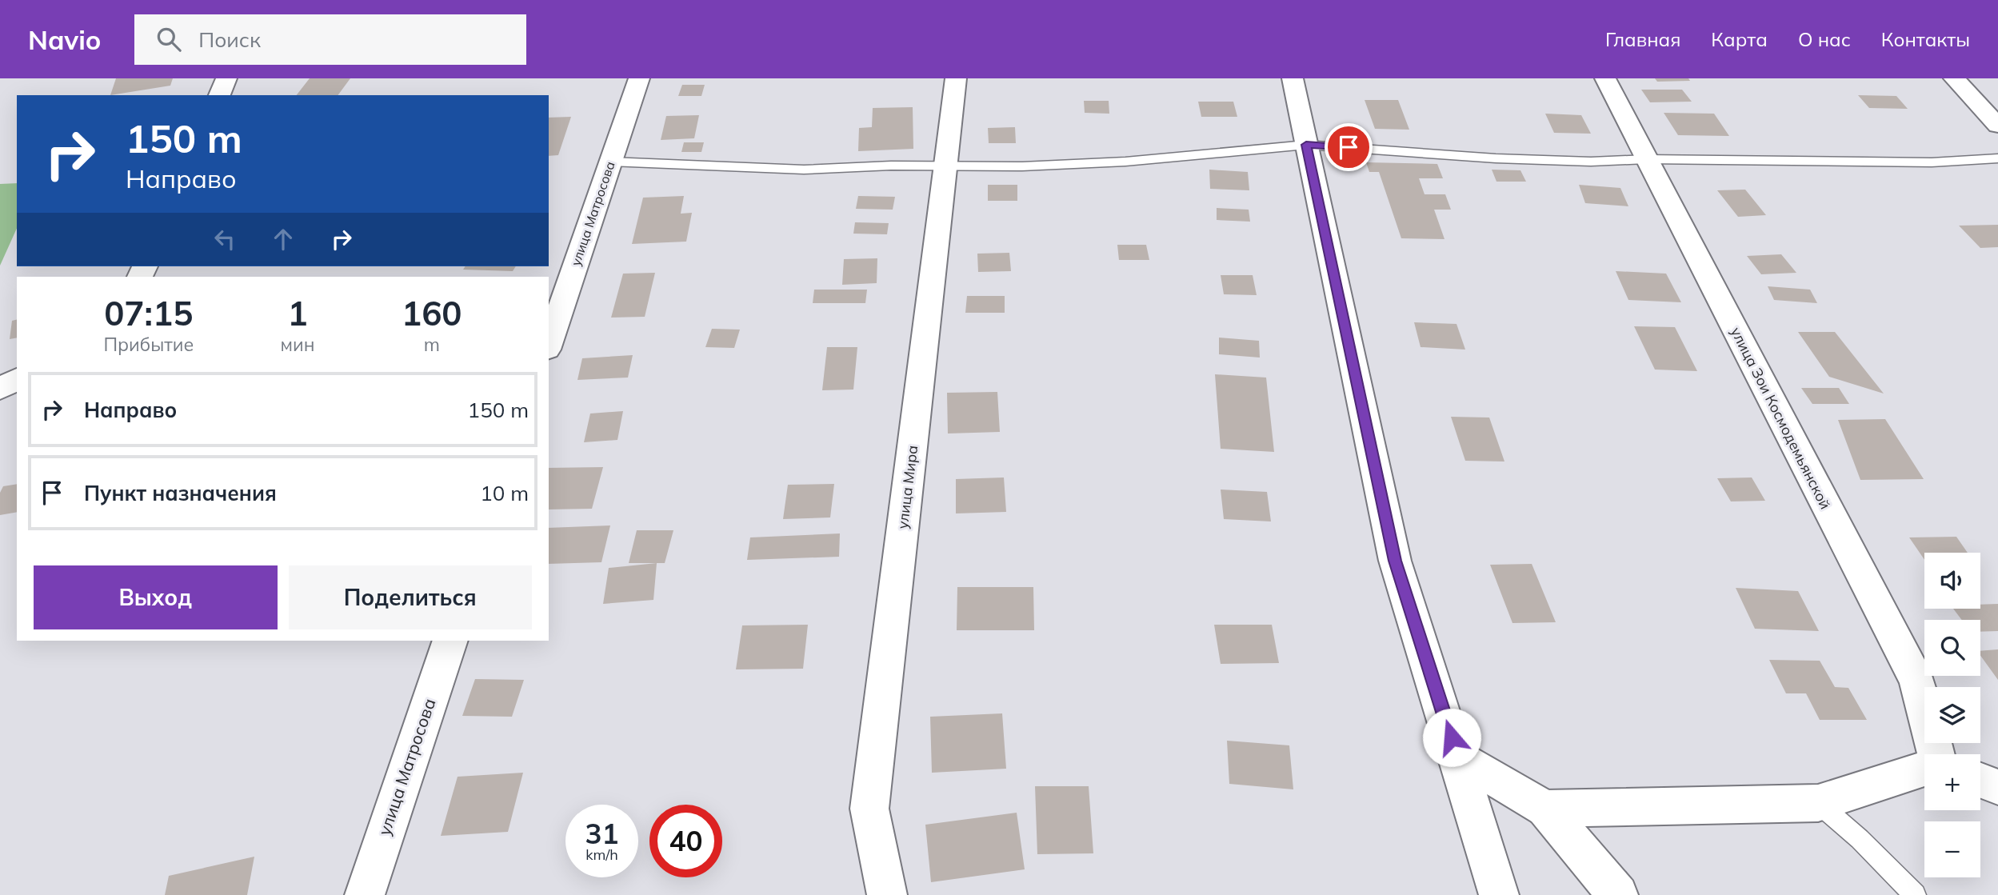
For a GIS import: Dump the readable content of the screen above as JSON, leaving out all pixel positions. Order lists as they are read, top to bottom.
{
  "streets": {
    "street": ["улица Матросова", "улица Зои Космодемьянской", "улица Мира"]
  },
  "page": {
    "header": "Navio",
    "search": "Поиск",
    "nav": [
      "Главная",
      "Карта",
      "О нас",
      "Контакты"
    ],
    "turn": ["150 m", "Направо"],
    "eta": [
      "07:15",
      "Прибытие",
      "1",
      "мин",
      "160",
      "m"
    ],
    "list": [
      {
        "name": "Направо",
        "value": "150 m"
      },
      {
        "name": "Пункт назначения",
        "value": "10 m"
      }
    ],
    "map_buttons": ["+", "−"],
    "buttons": ["Выход", "Поделиться"],
    "speed": "31 km/h",
    "limit": "40"
  }
}
